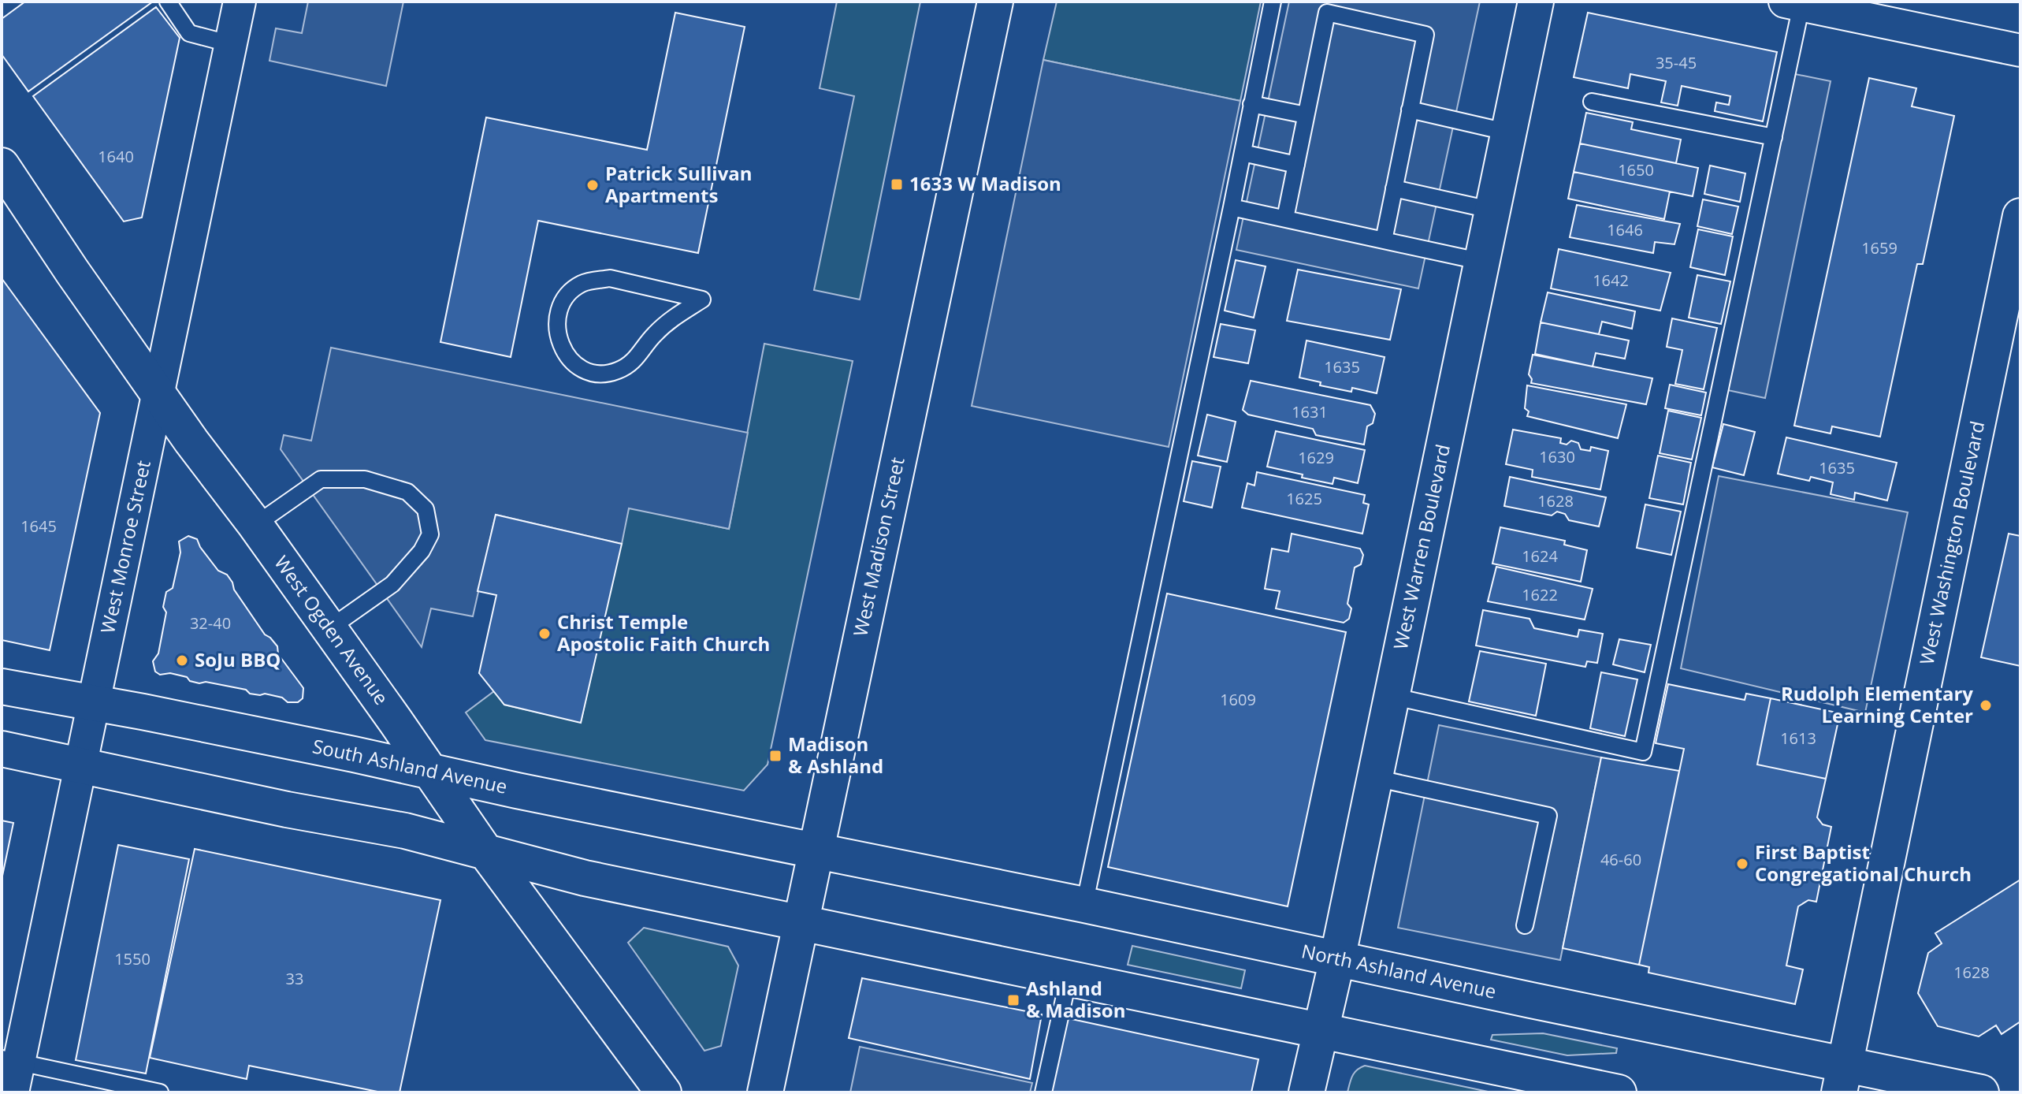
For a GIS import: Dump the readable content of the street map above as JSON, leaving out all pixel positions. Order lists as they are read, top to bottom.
{
  "streets": {
    "main road": [
      "West Washington Boulevard",
      "West Madison Street",
      "West Warren Boulevard",
      "West Ogden Avenue",
      "South Ashland Avenue",
      "North Ashland Avenue"
    ],
    "street": ["West Monroe Street"]
  },
  "crossings": [
    ["West Washington Boulevard", "North Ashland Avenue"],
    ["West Monroe Street", "West Ogden Avenue"],
    ["West Monroe Street", "South Ashland Avenue"],
    ["West Madison Street", "South Ashland Avenue"],
    ["West Madison Street", "North Ashland Avenue"],
    ["West Warren Boulevard", "North Ashland Avenue"],
    ["West Ogden Avenue", "South Ashland Avenue"],
    ["South Ashland Avenue", "North Ashland Avenue"]
  ],
  "places": {
    "transit": ["1633 W Madison", "Madison & Ashland", "Ashland & Madison"],
    "other": [
      "Patrick Sullivan Apartments",
      "Christ Temple Apostolic Faith Church",
      "SoJu BBQ",
      "Rudolph Elementary Learning Center",
      "First Baptist Congregational Church"
    ]
  },
  "house_numbers": [
    "35-45",
    "1640",
    "1650",
    "1646",
    "1659",
    "1642",
    "1635",
    "1631",
    "1630",
    "1629",
    "1635",
    "1625",
    "1628",
    "1645",
    "1624",
    "1622",
    "32-40",
    "1609",
    "1613",
    "46-60",
    "1550",
    "1628",
    "33"
  ]
}
